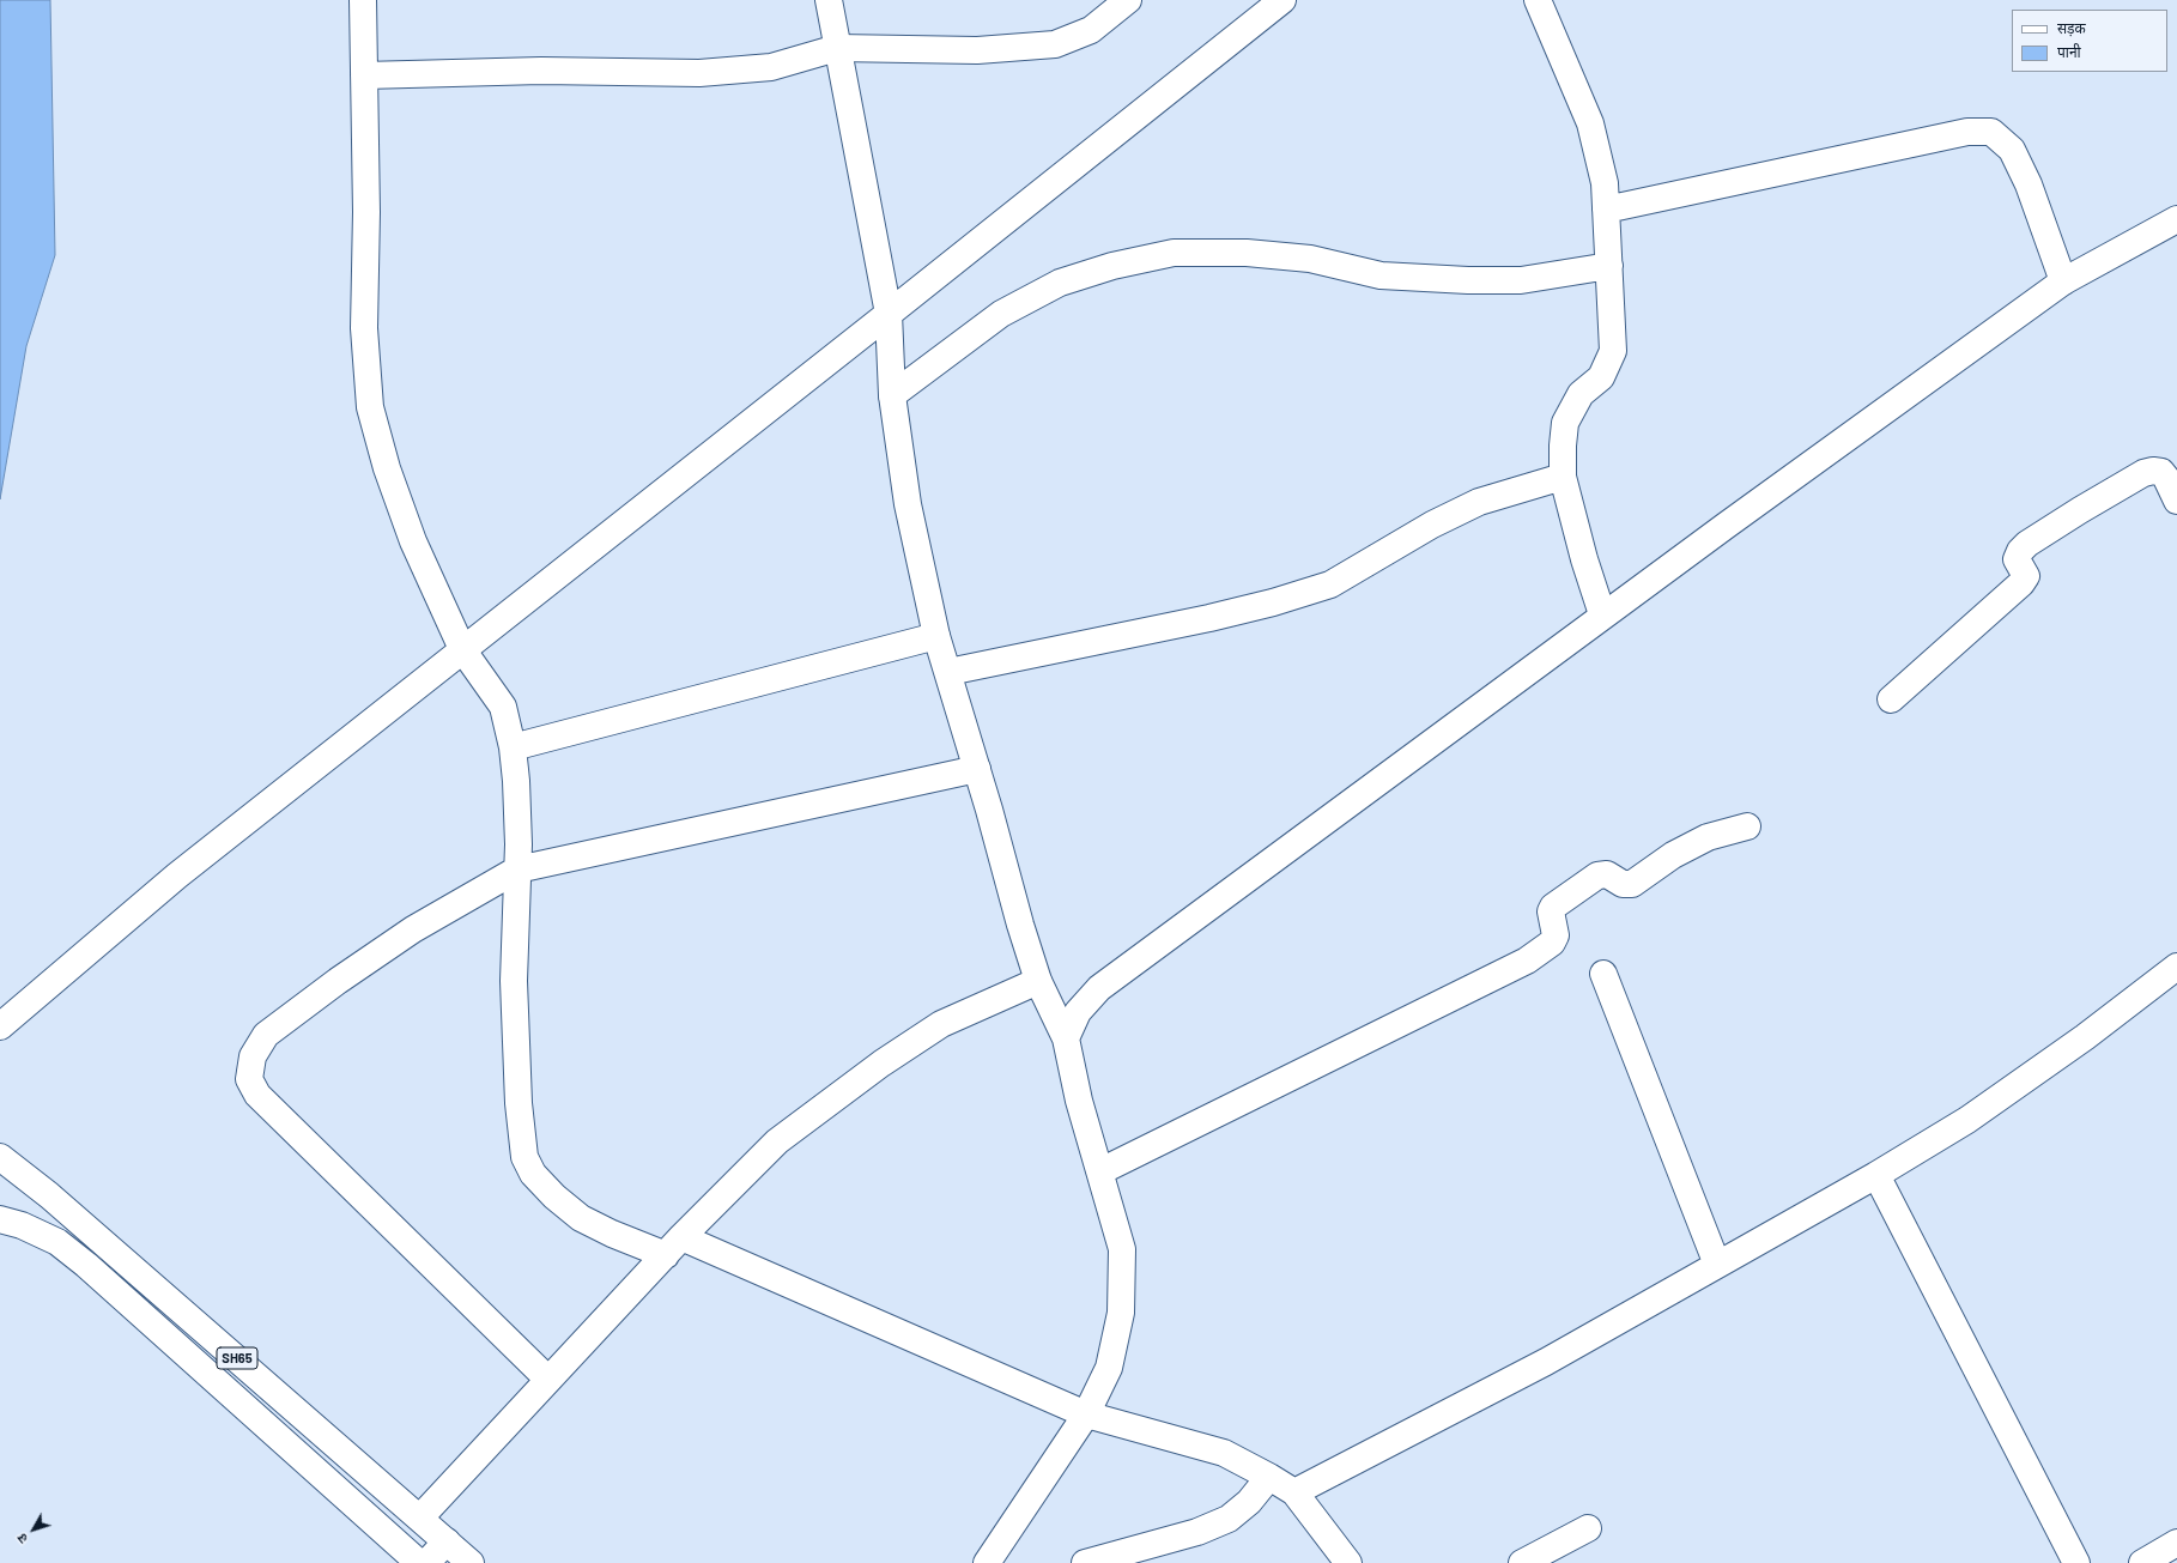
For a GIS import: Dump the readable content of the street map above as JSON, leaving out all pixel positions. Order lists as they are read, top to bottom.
{
  "streets": {
    "street": ["SH65"]
  },
  "legend": ["सड़क", "पानी"],
  "north": "bottom left"
}
